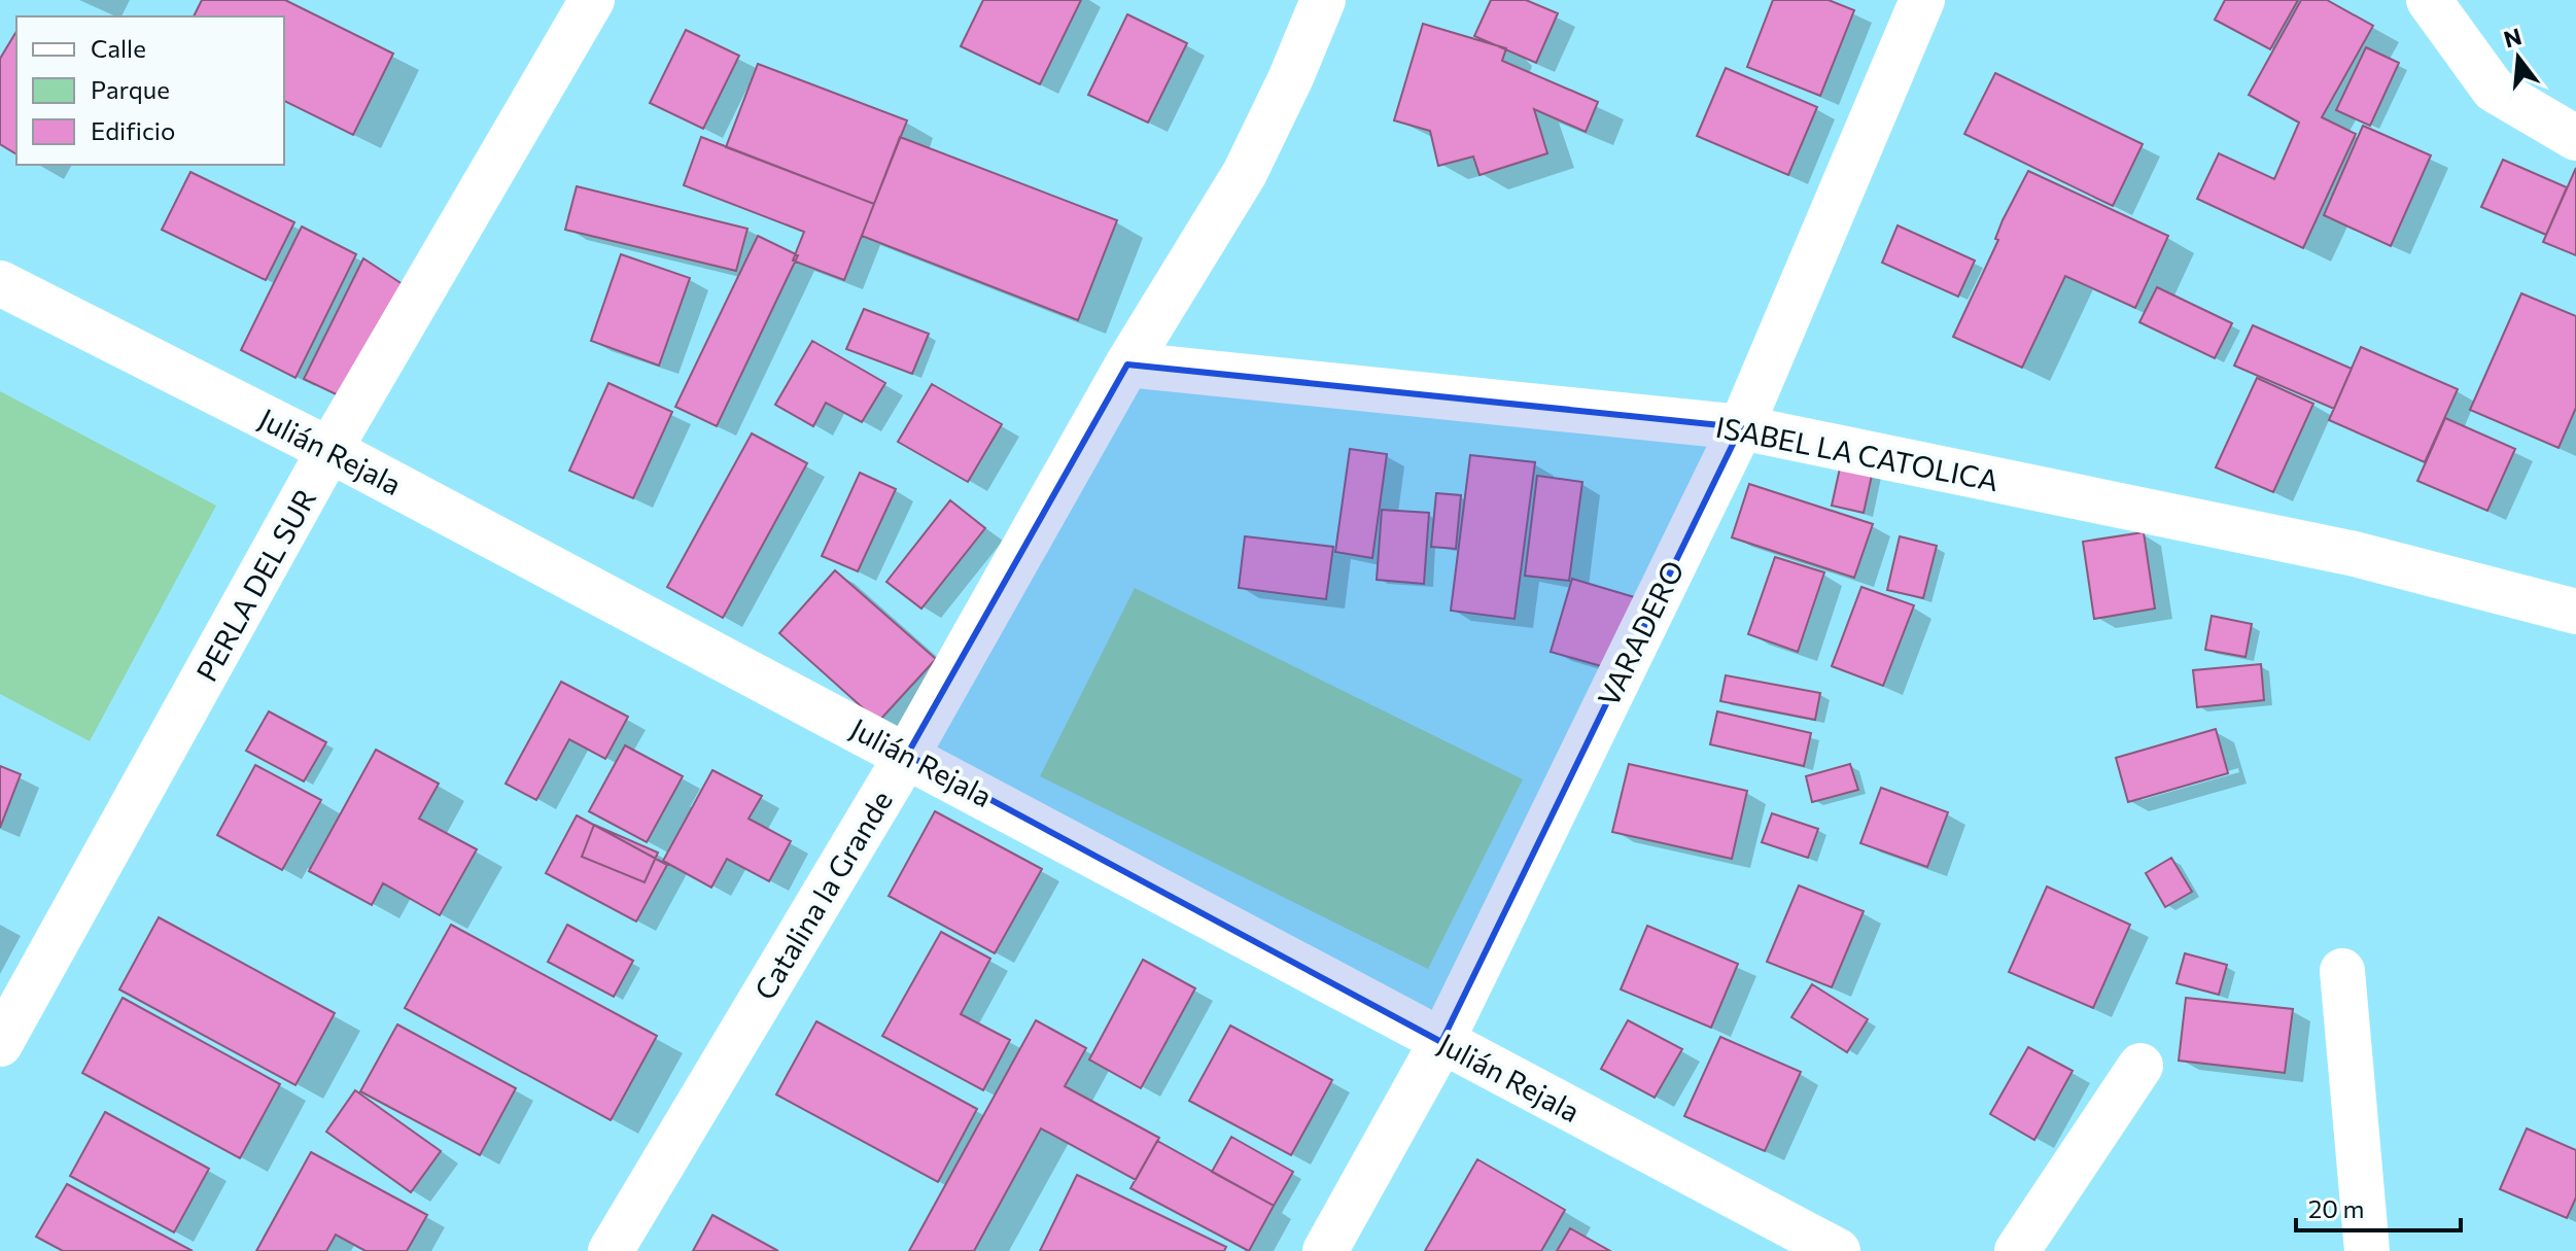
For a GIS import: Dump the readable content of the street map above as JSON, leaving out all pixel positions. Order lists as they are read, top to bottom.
{
  "streets": {
    "street": [
      "Julián Rejala",
      "ISABEL LA CATOLICA",
      "PERLA DEL SUR",
      "VARADERO",
      "Catalina la Grande"
    ]
  },
  "crossings": [
    ["Julián Rejala", "PERLA DEL SUR"],
    ["Julián Rejala", "VARADERO"],
    ["Julián Rejala", "Catalina la Grande"],
    ["ISABEL LA CATOLICA", "VARADERO"],
    ["ISABEL LA CATOLICA", "Catalina la Grande"]
  ],
  "legend": ["Calle", "Parque", "Edificio"],
  "scale_bar": "20 m",
  "north": "top"
}
